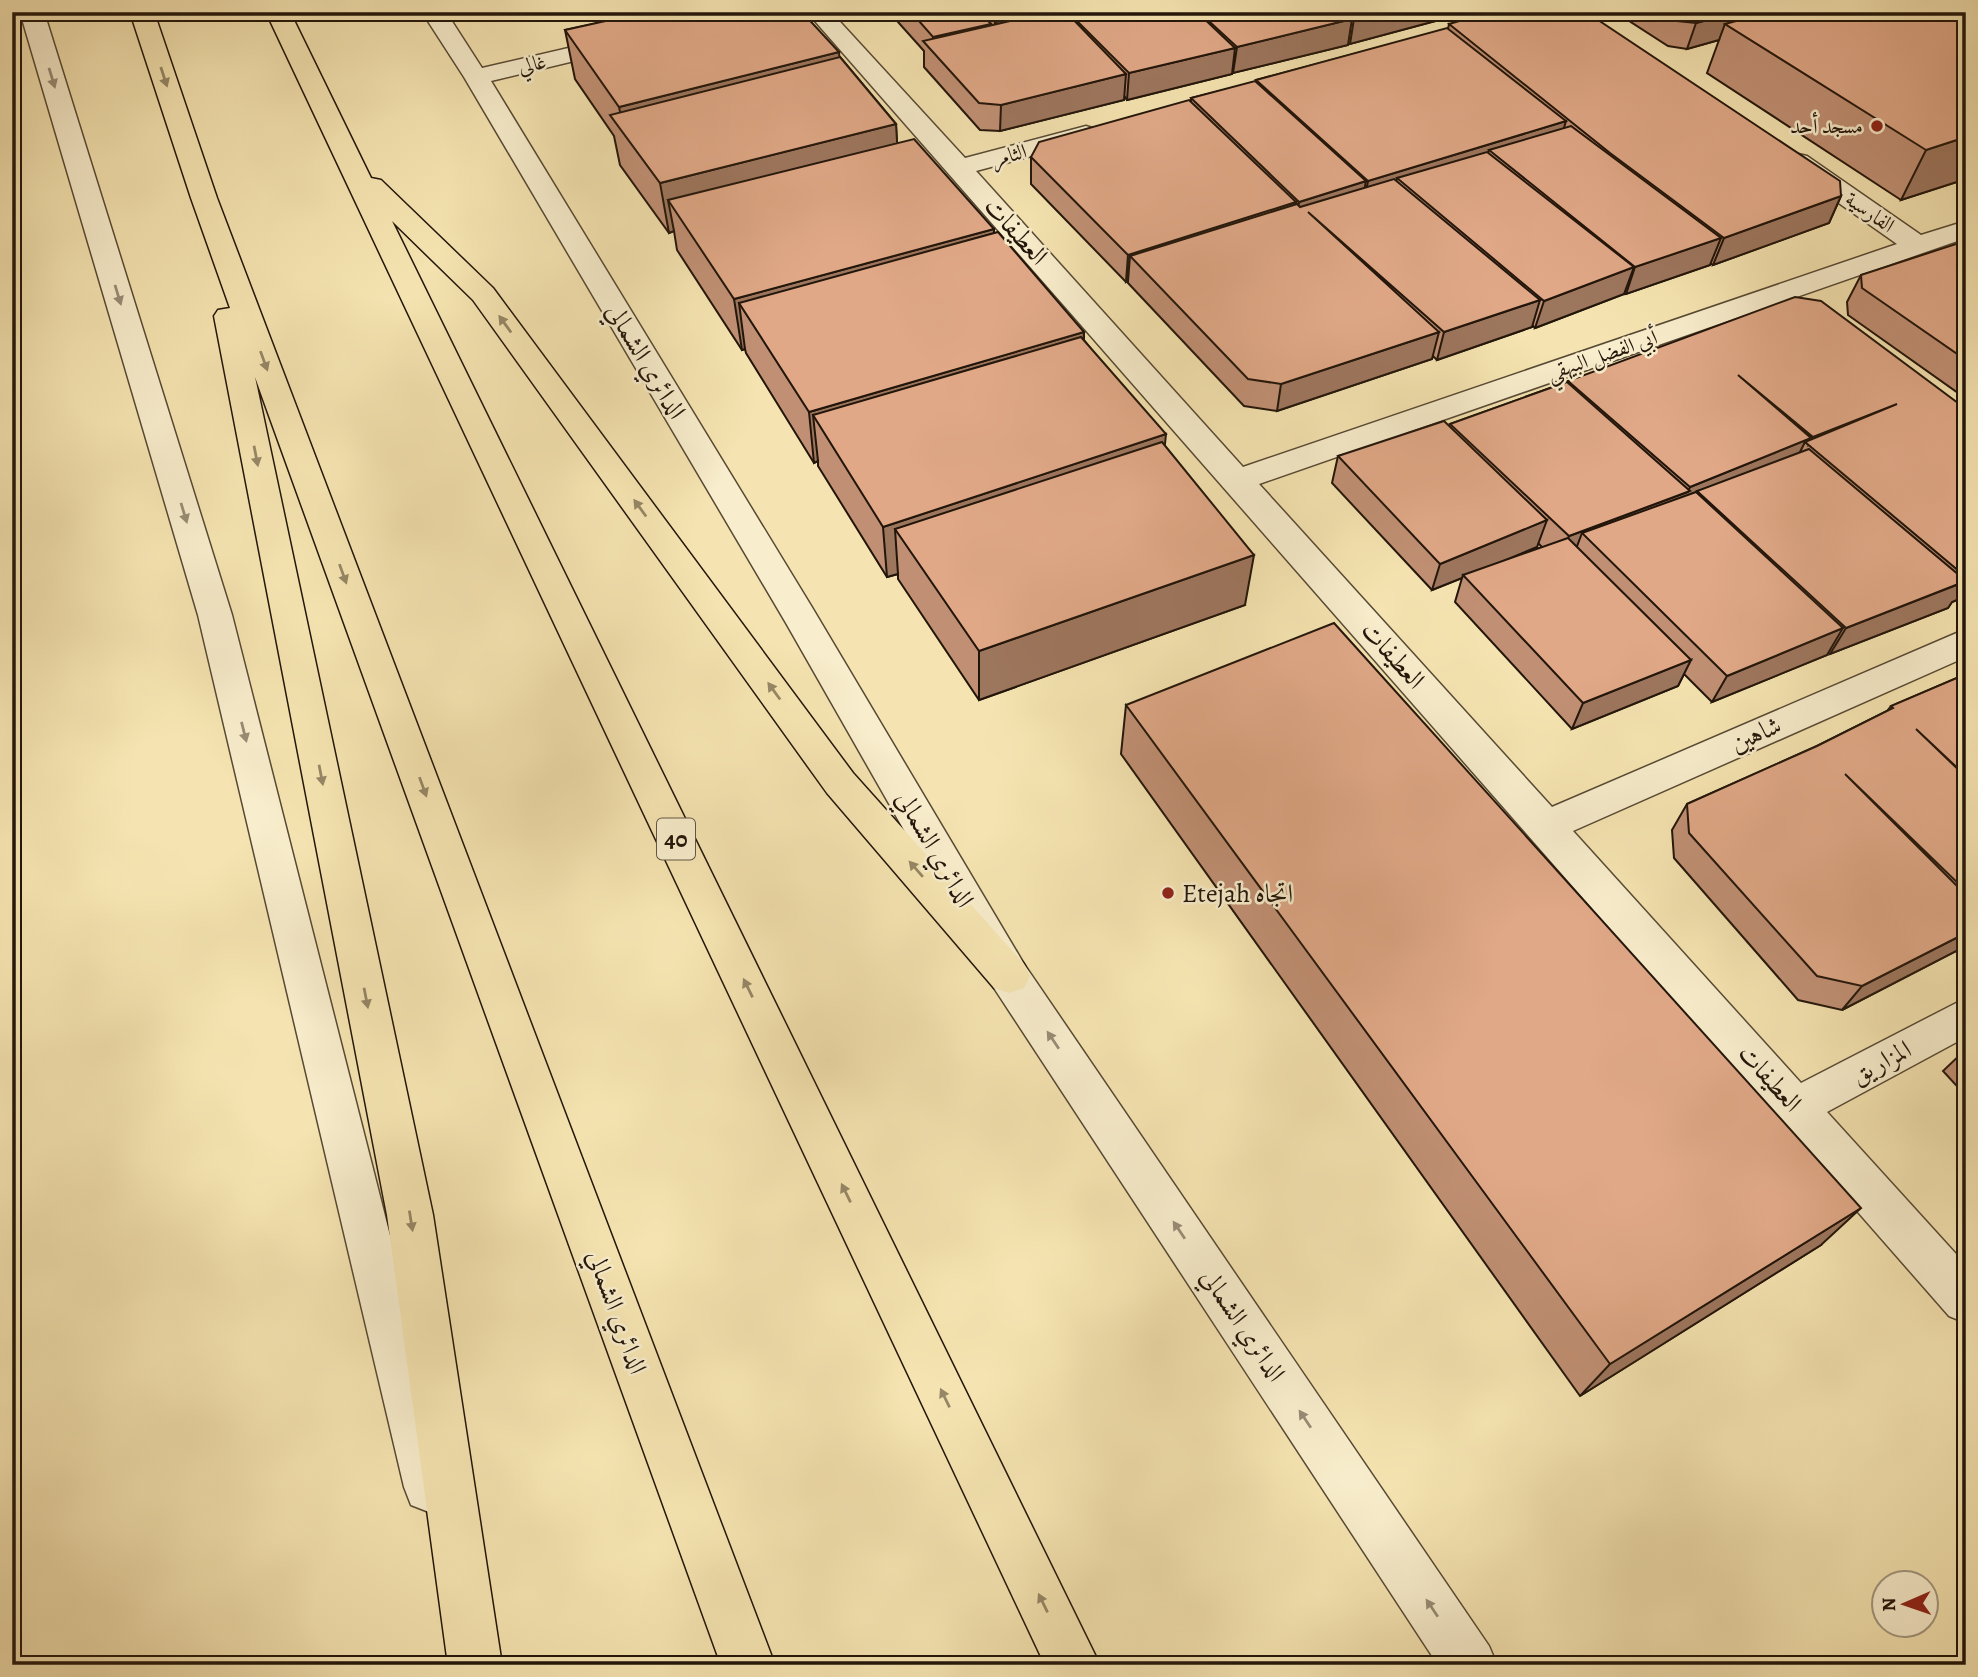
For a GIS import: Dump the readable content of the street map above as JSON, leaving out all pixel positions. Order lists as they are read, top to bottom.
{
  "streets": {
    "highway": ["الدائري الشمالي", "40"],
    "street": [
      "غالي",
      "الثامر",
      "الفارسية",
      "العطيفات",
      "أبي الفضل البيهقي",
      "شاهين",
      "المزاريق"
    ]
  },
  "crossings": [
    ["غالي", "الدائري الشمالي"],
    ["الثامر", "العطيفات"],
    ["الفارسية", "أبي الفضل البيهقي"],
    ["العطيفات", "أبي الفضل البيهقي"],
    ["العطيفات", "شاهين"],
    ["العطيفات", "المزاريق"]
  ],
  "places": ["مسجد أحد", "Etejah اتجاه"],
  "north": "left"
}
